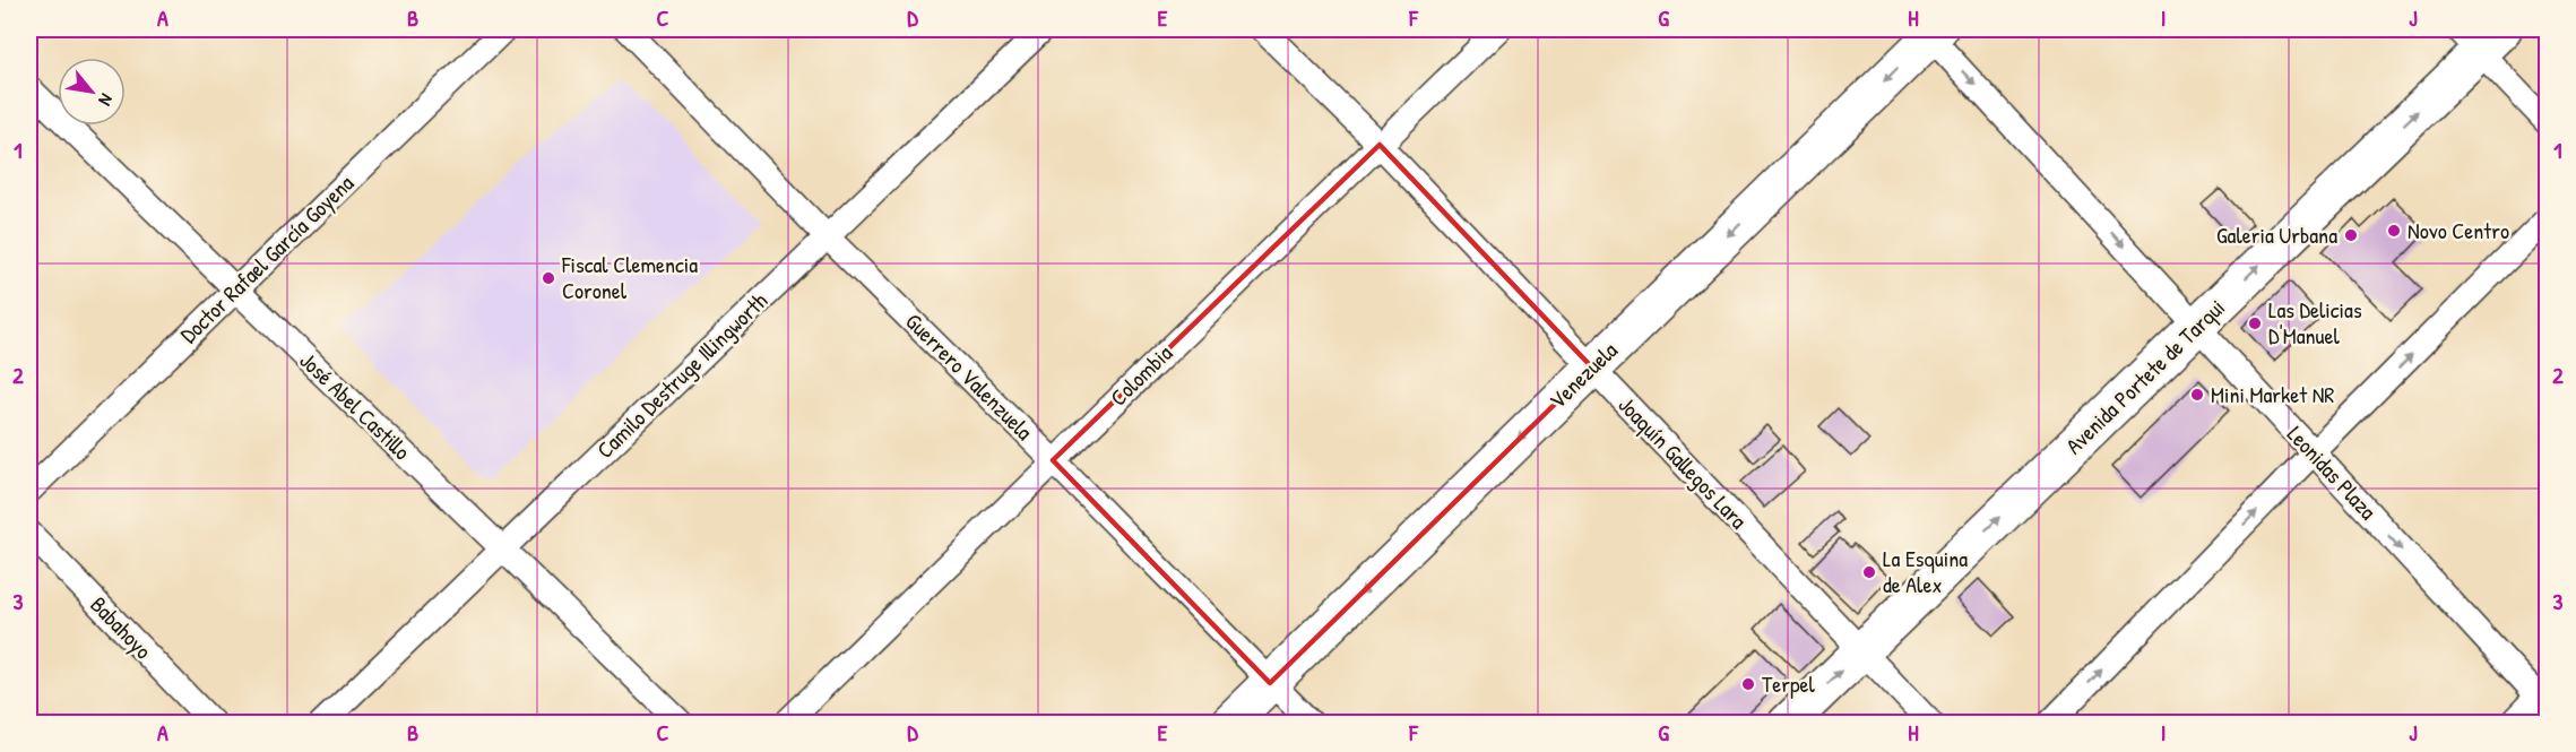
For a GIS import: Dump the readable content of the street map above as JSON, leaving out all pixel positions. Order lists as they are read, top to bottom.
{
  "streets": {
    "main road": ["Venezuela", "Avenida Portete de Tarqui"],
    "street": [
      "Doctor Rafael García Goyena",
      "Camilo Destruge Illingworth",
      "Colombia",
      "Guerrero Valenzuela",
      "José Abel Castillo",
      "Joaquín Gallegos Lara",
      "Leonidas Plaza",
      "Babahoyo"
    ]
  },
  "crossings": [
    ["Doctor Rafael García Goyena", "José Abel Castillo"],
    ["Camilo Destruge Illingworth", "Guerrero Valenzuela"],
    ["Camilo Destruge Illingworth", "José Abel Castillo"],
    ["Colombia", "Guerrero Valenzuela"],
    ["Colombia", "Joaquín Gallegos Lara"],
    ["Venezuela", "Guerrero Valenzuela"],
    ["Venezuela", "Joaquín Gallegos Lara"],
    ["Venezuela", "Leonidas Plaza"],
    ["Avenida Portete de Tarqui", "Joaquín Gallegos Lara"],
    ["Avenida Portete de Tarqui", "Leonidas Plaza"]
  ],
  "one_way": ["Venezuela", "Avenida Portete de Tarqui", "Leonidas Plaza"],
  "places": [
    "Novo Centro",
    "Galeria Urbana",
    "Fiscal Clemencia Coronel",
    "Las Delicias D'Manuel",
    "Mini Market NR",
    "La Esquina de Alex",
    "Terpel"
  ],
  "north": "bottom right",
  "grid": {
    "columns": [
      "A",
      "B",
      "C",
      "D",
      "E",
      "F",
      "G",
      "H",
      "I",
      "J"
    ],
    "rows": ["1", "2", "3"]
  }
}
